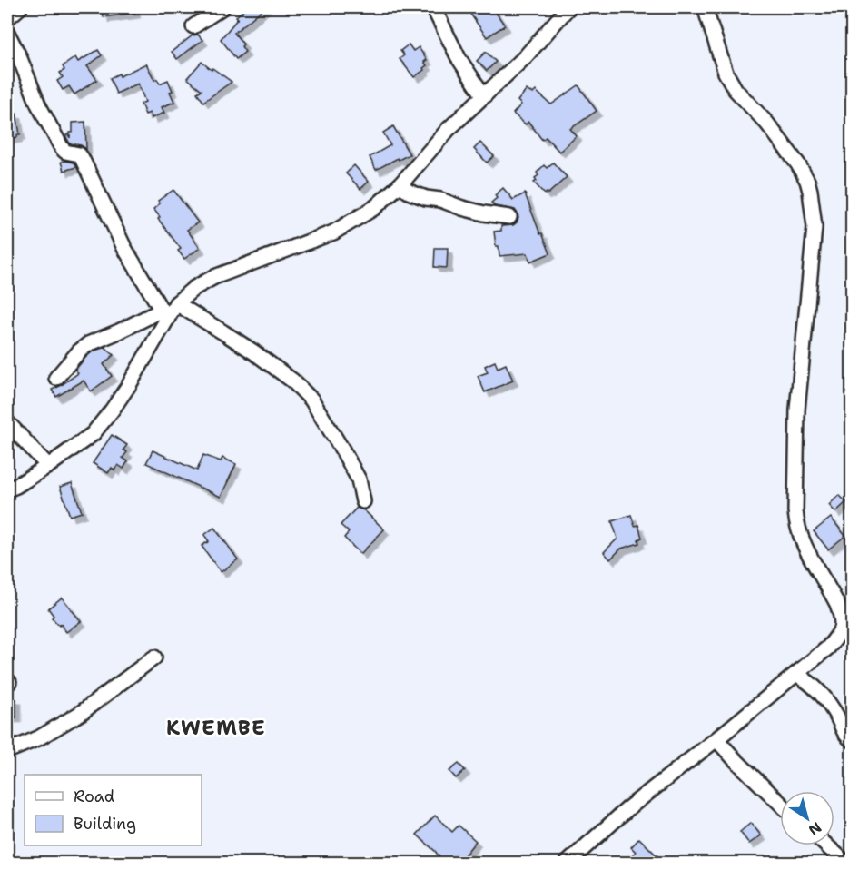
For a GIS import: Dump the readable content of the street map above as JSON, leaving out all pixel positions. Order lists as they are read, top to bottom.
{
  "districts": ["KWEMBE"],
  "legend": ["Road", "Building"],
  "north": "bottom right"
}
